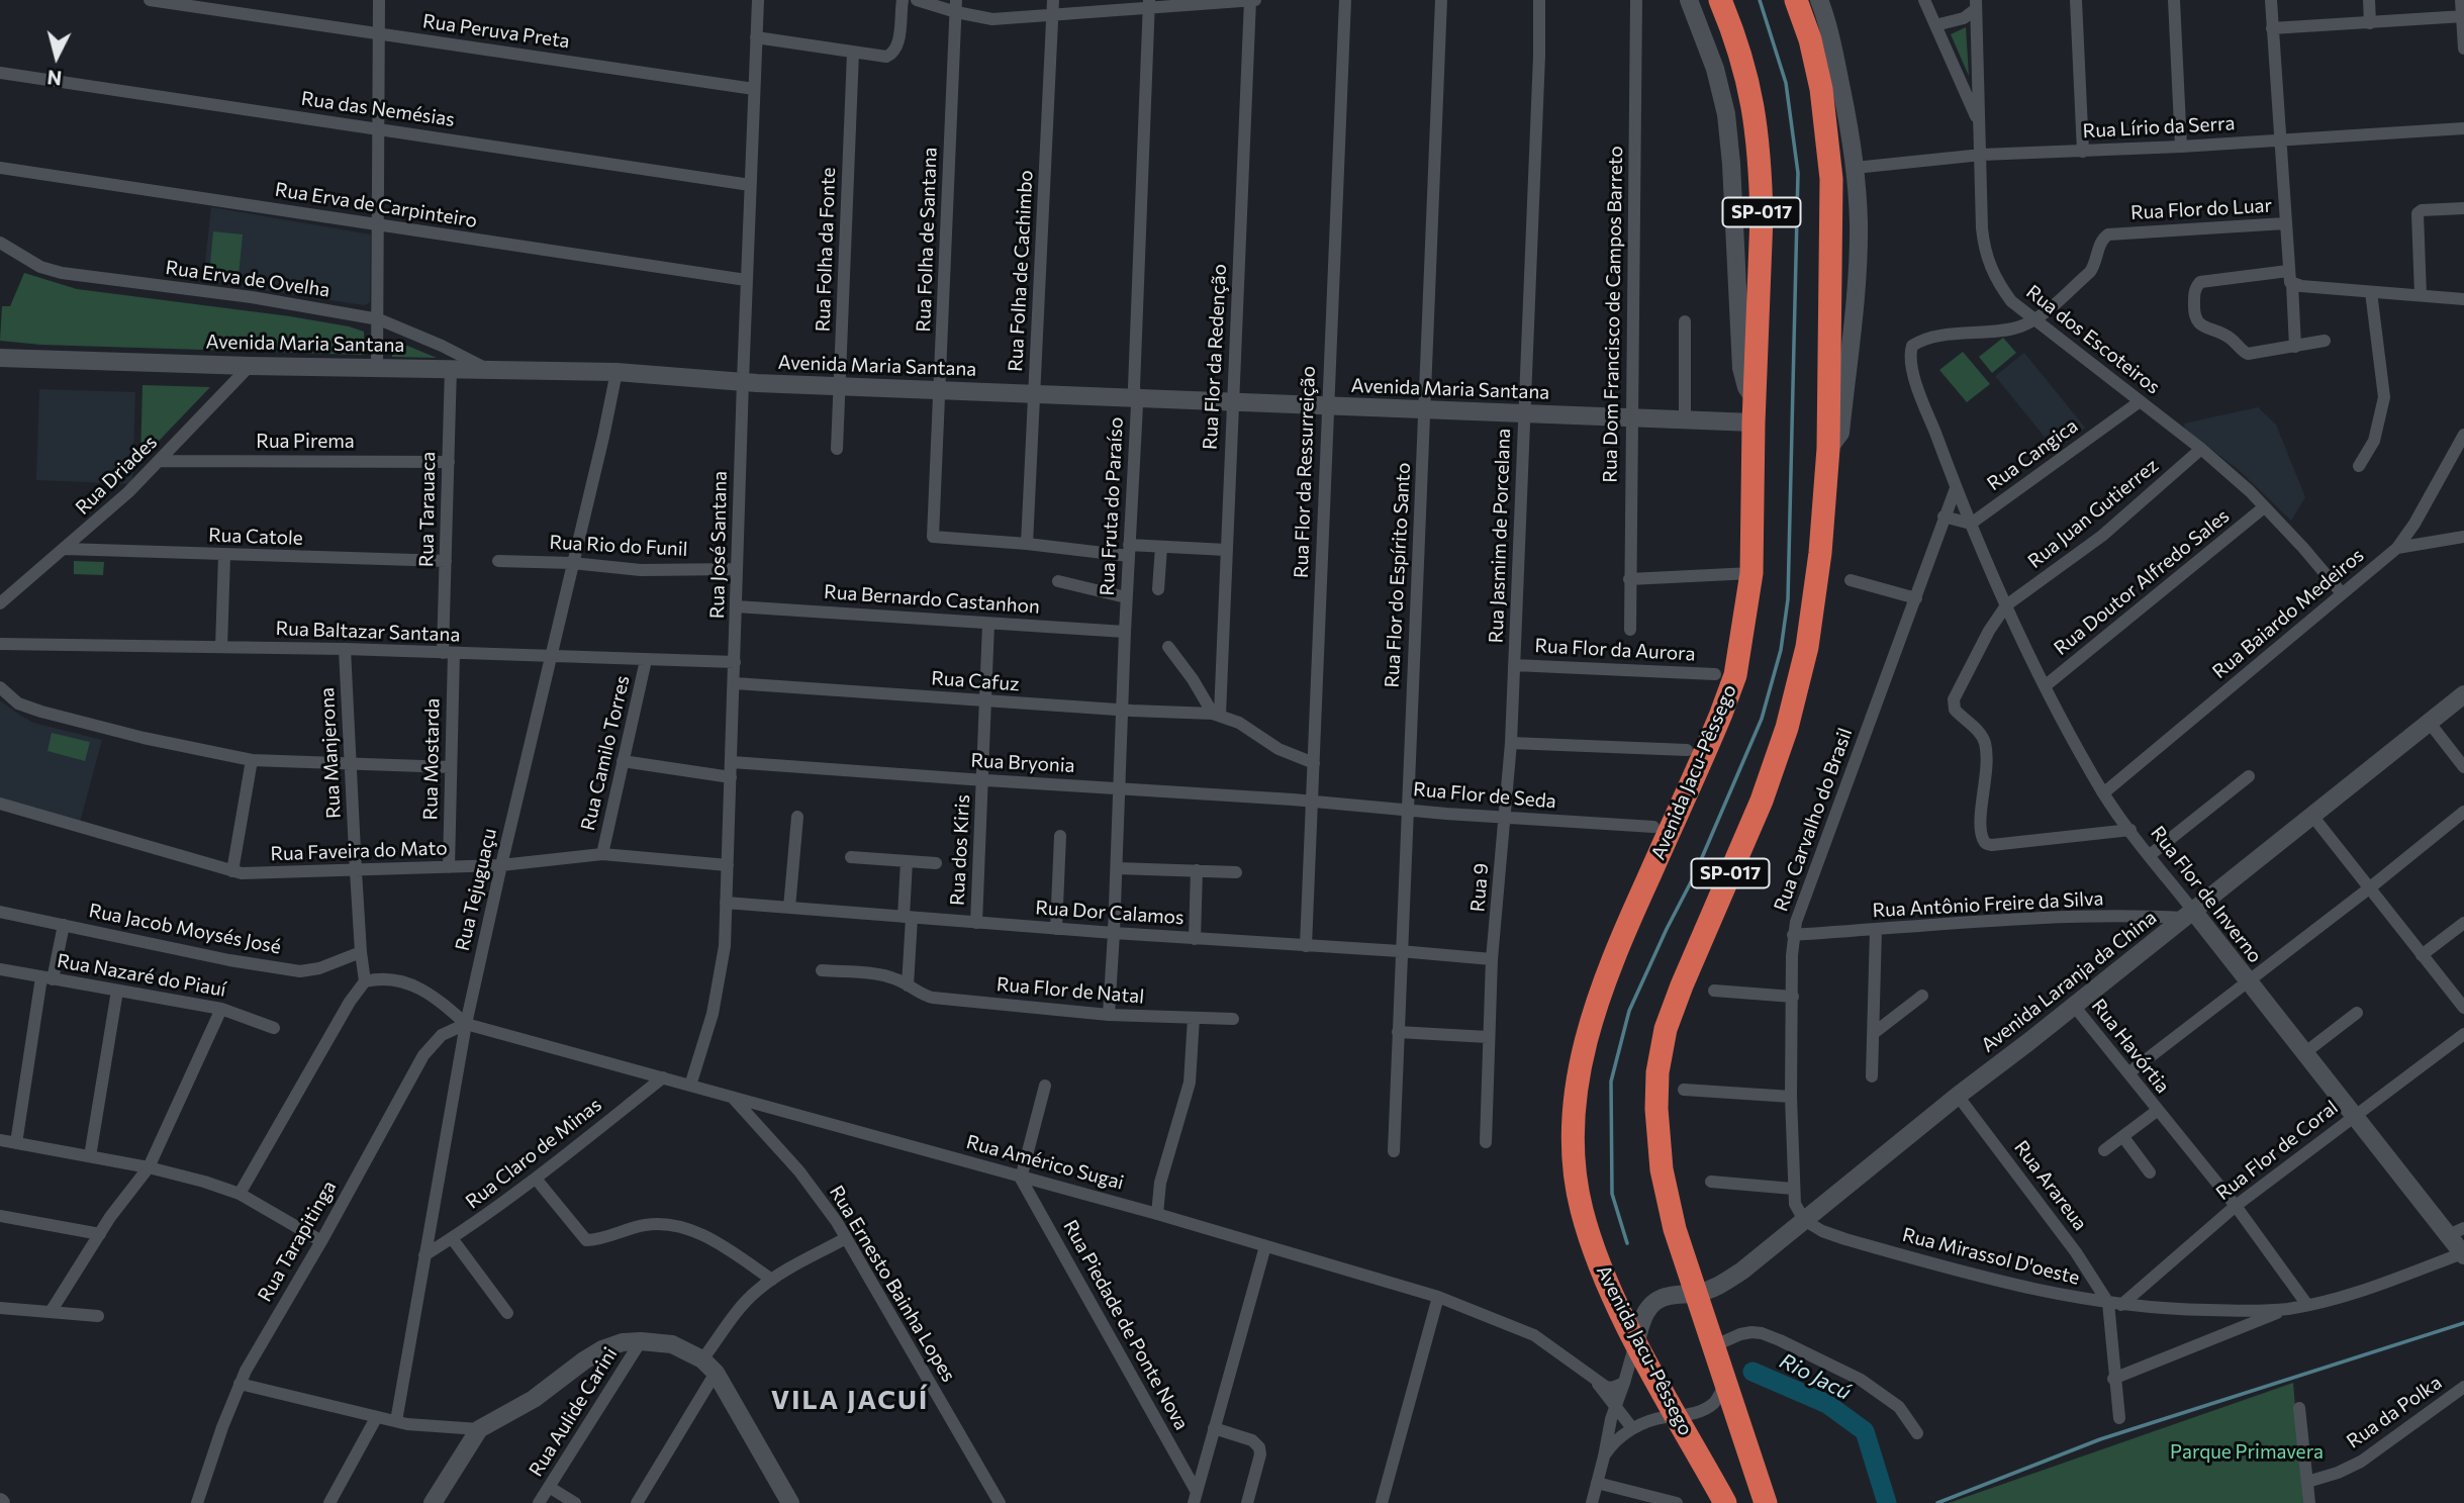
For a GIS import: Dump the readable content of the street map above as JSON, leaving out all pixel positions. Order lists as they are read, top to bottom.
{
  "streets": {
    "highway": ["SP-017", "Avenida Jacu-Pêssego"],
    "street": [
      "Rua Peruva Preta",
      "Rua das Nemésias",
      "Rua Lírio da Serra",
      "Rua Erva de Carpinteiro",
      "Rua Flor do Luar",
      "Rua Folha de Santana",
      "Rua Folha da Fonte",
      "Rua Folha de Cachimbo",
      "Rua Erva de Ovelha",
      "Rua Dom Francisco de Campos Barreto",
      "Rua dos Escoteiros",
      "Avenida Maria Santana",
      "Rua Flor da Redenção",
      "Rua Pirema",
      "Rua Cangica",
      "Rua Flor da Ressurreição",
      "Rua Driades",
      "Rua Fruta do Paraíso",
      "Rua Tarauaca",
      "Rua Juan Gutierrez",
      "Rua Jasmim de Porcelana",
      "Rua Catole",
      "Rua José Santana",
      "Rua Rio do Funil",
      "Rua Flor do Espírito Santo",
      "Rua Doutor Alfredo Sales",
      "Rua Bernardo Castanhon",
      "Rua Baiardo Medeiros",
      "Rua Baltazar Santana",
      "Rua Flor da Aurora",
      "Rua Cafuz",
      "Rua Manjerona",
      "Rua Camilo Torres",
      "Rua Mostarda",
      "Rua Bryonia",
      "Rua Flor de Seda",
      "Rua Carvalho do Brasil",
      "Rua dos Kiris",
      "Rua Faveira do Mato",
      "Rua 9",
      "Rua Tejuguaçu",
      "Rua Flor de Inverno",
      "Rua Antônio Freire da Silva",
      "Rua Dor Calamos",
      "Rua Jacob Moysés José",
      "Rua Nazaré do Piauí",
      "Avenida Laranja da China",
      "Rua Flor de Natal",
      "Rua Havórtia",
      "Rua Flor de Coral",
      "Rua Claro de Minas",
      "Rua Américo Sugai",
      "Rua Arareua",
      "Rua Tarapitinga",
      "Rua Mirassol D'oeste",
      "Rua Ernesto Bainha Lopes",
      "Rua Piedade de Ponte Nova",
      "Rua Aulide Carini",
      "Rua da Polka"
    ]
  },
  "crossings": [
    ["Rua Peruva Preta", "Rua José Santana"],
    ["Rua das Nemésias", "Rua José Santana"],
    ["Rua Lírio da Serra", "Rua dos Escoteiros"],
    ["Rua Erva de Carpinteiro", "Rua José Santana"],
    ["Rua Flor do Luar", "Rua dos Escoteiros"],
    ["Rua Flor do Luar", "Rua Flor de Inverno"],
    ["SP-017", "Avenida Laranja da China"],
    ["Rua Folha de Santana", "Rua Folha de Cachimbo"],
    ["Rua Folha de Santana", "Avenida Maria Santana"],
    ["Rua Folha de Santana", "Rua Flor da Redenção"],
    ["Rua Folha de Santana", "Rua Fruta do Paraíso"],
    ["Rua Folha da Fonte", "Avenida Maria Santana"],
    ["Rua Folha de Cachimbo", "Avenida Maria Santana"],
    ["Rua Erva de Ovelha", "Avenida Maria Santana"],
    ["Rua Dom Francisco de Campos Barreto", "Avenida Maria Santana"],
    ["Rua dos Escoteiros", "Rua Cangica"],
    ["Rua dos Escoteiros", "Rua Juan Gutierrez"],
    ["Rua dos Escoteiros", "Rua Doutor Alfredo Sales"],
    ["Rua dos Escoteiros", "Rua Baiardo Medeiros"],
    ["Rua dos Escoteiros", "Rua Flor de Inverno"],
    ["Avenida Maria Santana", "Rua Flor da Redenção"],
    ["Avenida Maria Santana", "Rua Flor da Ressurreição"],
    ["Avenida Maria Santana", "Rua Driades"],
    ["Avenida Maria Santana", "Rua Fruta do Paraíso"],
    ["Avenida Maria Santana", "Rua Tarauaca"],
    ["Avenida Maria Santana", "Rua Jasmim de Porcelana"],
    ["Avenida Maria Santana", "Rua José Santana"],
    ["Avenida Maria Santana", "Rua Flor do Espírito Santo"],
    ["Avenida Maria Santana", "Avenida Jacu-Pêssego"],
    ["Avenida Maria Santana", "Rua Tejuguaçu"],
    ["Rua Flor da Redenção", "Rua Cafuz"],
    ["Rua Pirema", "Rua Driades"],
    ["Rua Pirema", "Rua Tarauaca"],
    ["Rua Cangica", "Rua Flor de Inverno"],
    ["Rua Flor da Ressurreição", "Rua Bryonia"],
    ["Rua Flor da Ressurreição", "Rua Flor de Seda"],
    ["Rua Flor da Ressurreição", "Rua Dor Calamos"],
    ["Rua Driades", "Rua Catole"],
    ["Rua Fruta do Paraíso", "Rua Bernardo Castanhon"],
    ["Rua Fruta do Paraíso", "Rua Cafuz"],
    ["Rua Fruta do Paraíso", "Rua Bryonia"],
    ["Rua Fruta do Paraíso", "Rua Dor Calamos"],
    ["Rua Fruta do Paraíso", "Rua Flor de Natal"],
    ["Rua Tarauaca", "Rua Catole"],
    ["Rua Tarauaca", "Rua Baltazar Santana"],
    ["Rua Tarauaca", "Rua Mostarda"],
    ["Rua Juan Gutierrez", "Rua Flor de Inverno"],
    ["Rua Jasmim de Porcelana", "Rua Flor da Aurora"],
    ["Rua Jasmim de Porcelana", "Rua Flor de Seda"],
    ["Rua Jasmim de Porcelana", "Rua 9"],
    ["Rua José Santana", "Rua Rio do Funil"],
    ["Rua José Santana", "Rua Bernardo Castanhon"],
    ["Rua José Santana", "Rua Baltazar Santana"],
    ["Rua José Santana", "Rua Cafuz"],
    ["Rua José Santana", "Rua Bryonia"],
    ["Rua José Santana", "Rua Faveira do Mato"],
    ["Rua José Santana", "Rua Dor Calamos"],
    ["Rua José Santana", "Rua Américo Sugai"],
    ["Rua Rio do Funil", "Rua Tejuguaçu"],
    ["Rua Flor do Espírito Santo", "Rua Flor de Seda"],
    ["Rua Flor do Espírito Santo", "Rua Dor Calamos"],
    ["Rua Doutor Alfredo Sales", "Rua Flor de Inverno"],
    ["Rua Bernardo Castanhon", "Rua dos Kiris"],
    ["Rua Baiardo Medeiros", "Rua Flor de Inverno"],
    ["Rua Baltazar Santana", "Rua Manjerona"],
    ["Rua Baltazar Santana", "Rua Camilo Torres"],
    ["Rua Baltazar Santana", "Rua Mostarda"],
    ["Rua Baltazar Santana", "Rua Tejuguaçu"],
    ["Rua Cafuz", "Rua dos Kiris"],
    ["Rua Manjerona", "Rua Faveira do Mato"],
    ["Rua Manjerona", "Rua Jacob Moysés José"],
    ["Rua Camilo Torres", "Rua Faveira do Mato"],
    ["Rua Mostarda", "Rua Faveira do Mato"],
    ["Rua Bryonia", "Rua Flor de Seda"],
    ["Rua Bryonia", "Rua dos Kiris"],
    ["Rua Flor de Seda", "Rua 9"],
    ["Rua Carvalho do Brasil", "Rua Flor de Inverno"],
    ["Rua Carvalho do Brasil", "Rua Antônio Freire da Silva"],
    ["Rua Carvalho do Brasil", "Avenida Laranja da China"],
    ["Rua Carvalho do Brasil", "Rua Mirassol D'oeste"],
    ["Rua dos Kiris", "Rua Dor Calamos"],
    ["Rua Faveira do Mato", "Rua Tejuguaçu"],
    ["Rua 9", "Rua Dor Calamos"],
    ["Rua Tejuguaçu", "Rua Claro de Minas"],
    ["Rua Tejuguaçu", "Rua Américo Sugai"],
    ["Rua Tejuguaçu", "Rua Tarapitinga"],
    ["Rua Flor de Inverno", "Rua Antônio Freire da Silva"],
    ["Rua Flor de Inverno", "Avenida Laranja da China"],
    ["Rua Flor de Inverno", "Rua Flor de Coral"],
    ["Rua Flor de Inverno", "Rua Mirassol D'oeste"],
    ["Rua Antônio Freire da Silva", "Avenida Laranja da China"],
    ["Avenida Laranja da China", "Rua Havórtia"],
    ["Avenida Laranja da China", "Rua Arareua"],
    ["Avenida Laranja da China", "Rua Mirassol D'oeste"],
    ["Rua Havórtia", "Rua Flor de Coral"],
    ["Rua Havórtia", "Rua Mirassol D'oeste"],
    ["Rua Flor de Coral", "Rua Arareua"],
    ["Rua Flor de Coral", "Rua Mirassol D'oeste"],
    ["Rua Claro de Minas", "Rua Américo Sugai"],
    ["Rua Américo Sugai", "Rua Tarapitinga"],
    ["Rua Américo Sugai", "Rua Ernesto Bainha Lopes"],
    ["Rua Américo Sugai", "Rua Piedade de Ponte Nova"],
    ["Rua Arareua", "Rua Mirassol D'oeste"]
  ],
  "districts": ["VILA JACUÍ"],
  "water": ["Rio Jacú"],
  "parks": ["Parque Primavera"],
  "north": "bottom"
}
